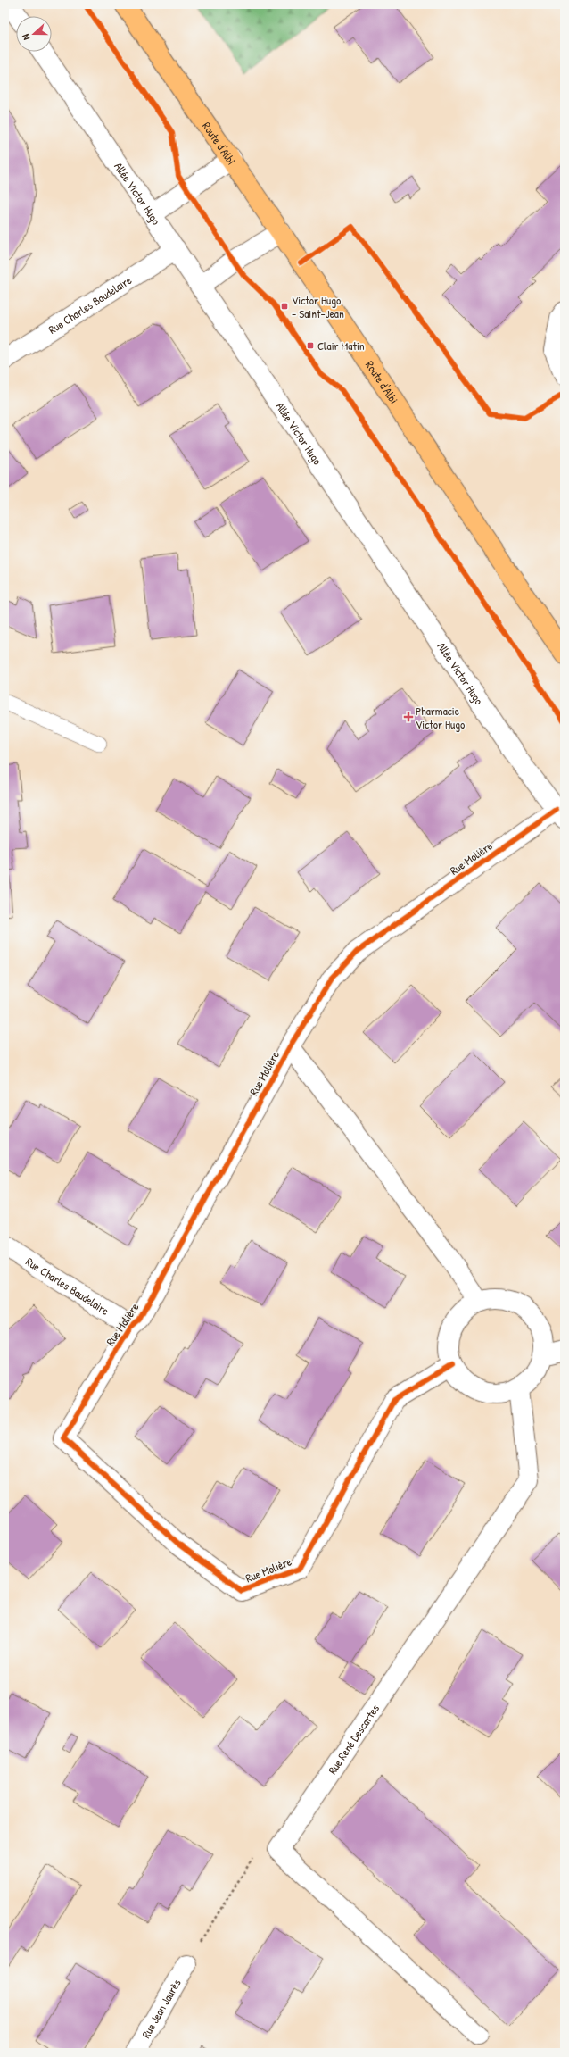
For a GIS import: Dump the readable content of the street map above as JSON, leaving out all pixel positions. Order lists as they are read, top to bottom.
{
  "streets": {
    "main road": ["Route d'Albi"],
    "street": [
      "Allée Victor Hugo",
      "Rue Charles Baudelaire",
      "Rue Molière",
      "Rue René Descartes",
      "Rue Jean Jaurès"
    ]
  },
  "crossings": [
    ["Allée Victor Hugo", "Rue Charles Baudelaire"],
    ["Allée Victor Hugo", "Rue Molière"],
    ["Rue Charles Baudelaire", "Rue Molière"],
    ["Rue Molière", "Rue René Descartes"]
  ],
  "places": {
    "transit": ["Victor Hugo - Saint-Jean", "Clair Matin"],
    "health": ["Pharmacie Victor Hugo"]
  },
  "north": "left"
}
